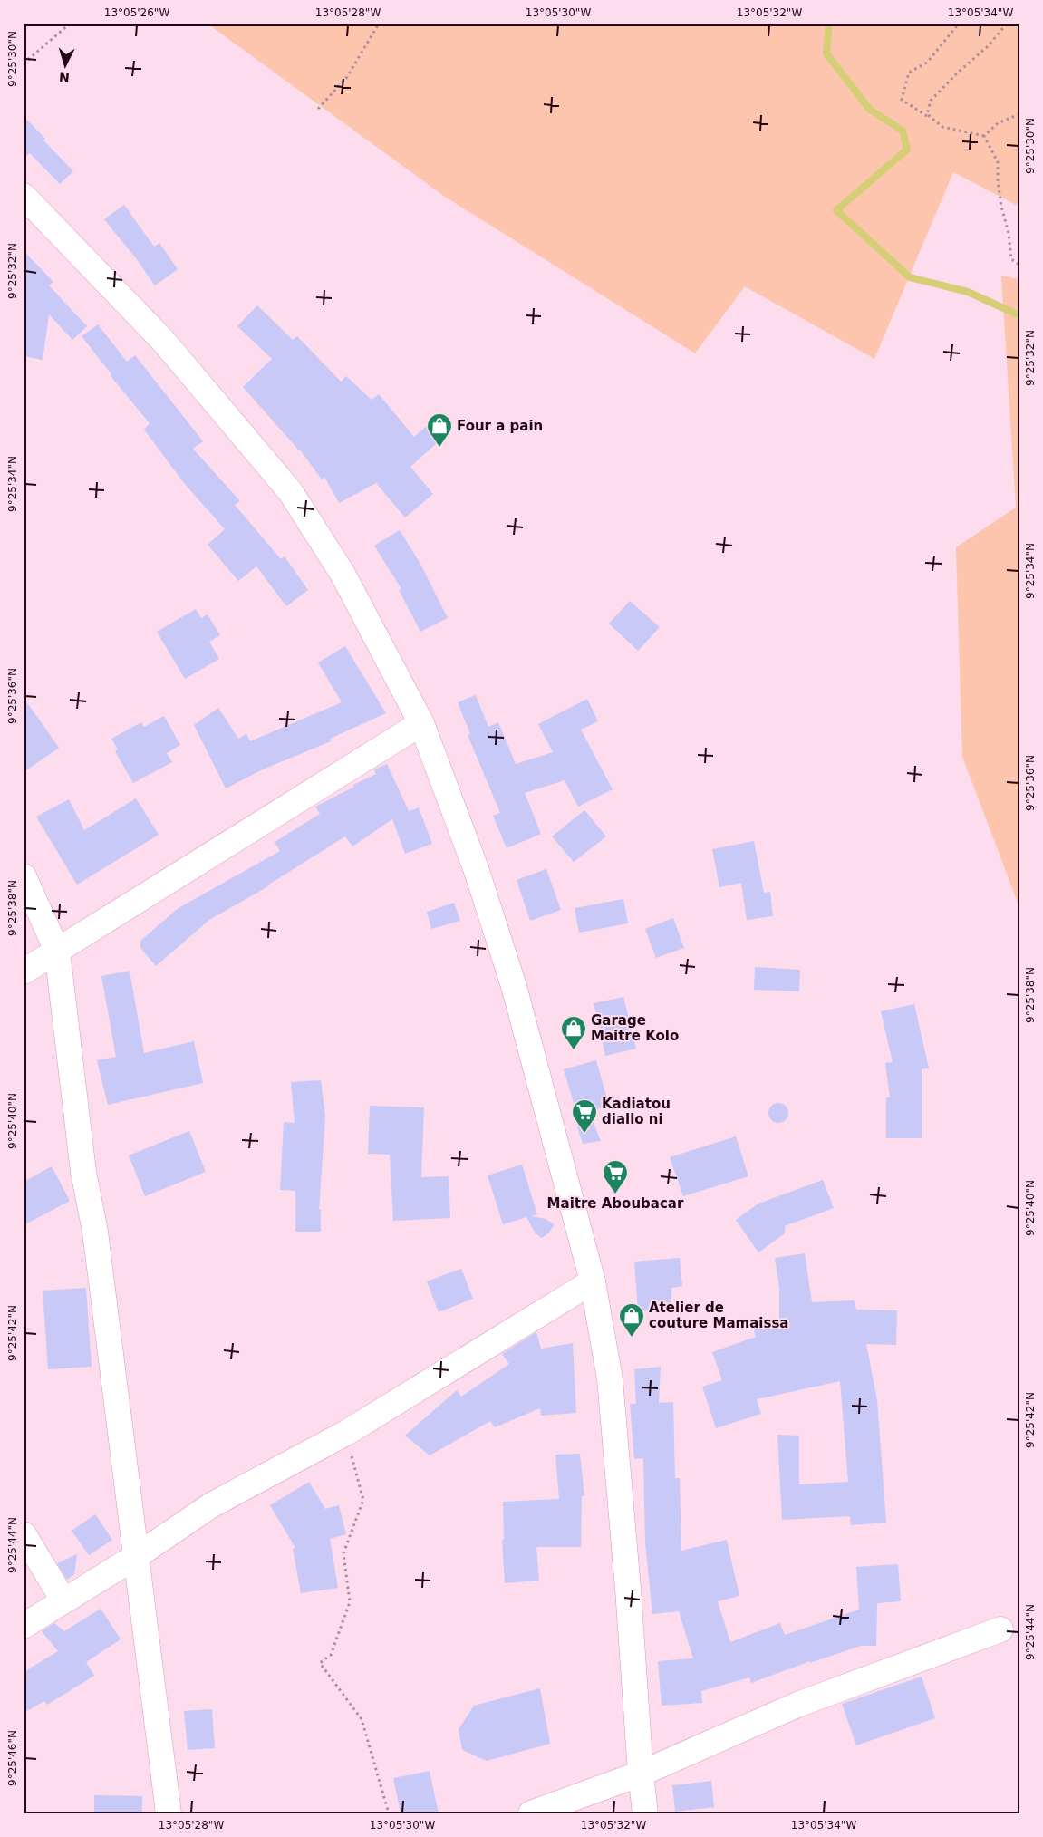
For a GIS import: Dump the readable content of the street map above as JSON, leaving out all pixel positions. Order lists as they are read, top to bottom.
{
  "places": {
    "shop": ["Four a pain", "Garage Maitre Kolo", "Atelier de couture Mamaissa"],
    "supermarket": ["Kadiatou diallo ni", "Maitre Aboubacar"]
  },
  "north": "bottom",
  "coordinates": [
    "13°05'26\"W",
    "13°05'28\"W",
    "13°05'30\"W",
    "13°05'32\"W",
    "13°05'34\"W",
    "9°25'30\"N",
    "9°25'32\"N",
    "9°25'34\"N",
    "9°25'36\"N",
    "9°25'38\"N",
    "9°25'40\"N",
    "9°25'42\"N",
    "9°25'44\"N",
    "9°25'46\"N"
  ]
}
